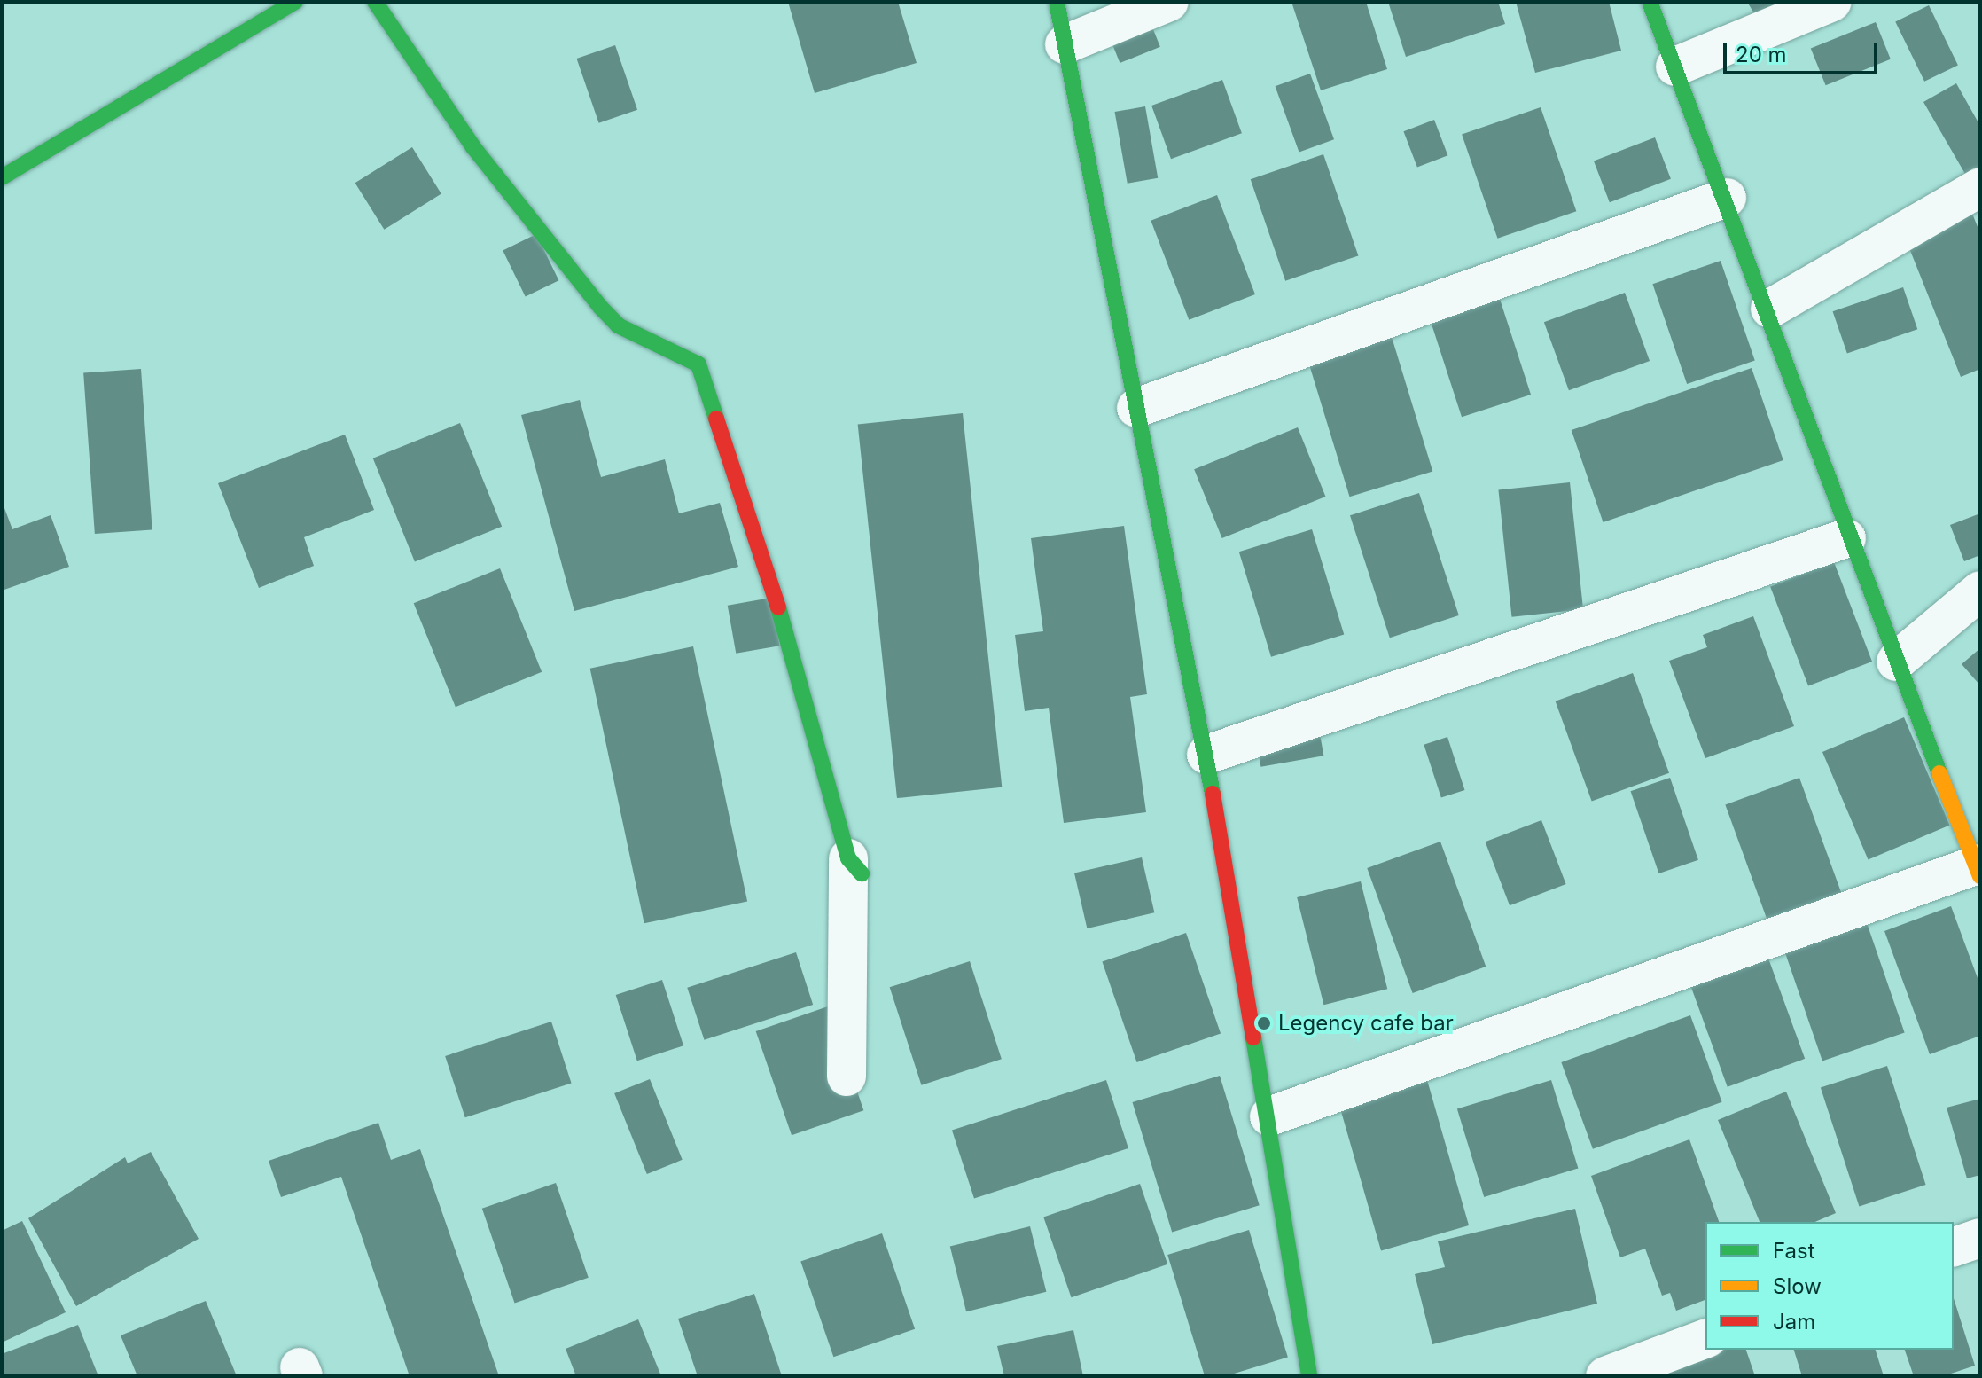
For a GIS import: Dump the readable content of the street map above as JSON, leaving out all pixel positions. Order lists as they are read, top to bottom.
{
  "places": ["Legency cafe bar"],
  "legend": ["Fast", "Slow", "Jam"],
  "scale_bar": "20 m"
}
